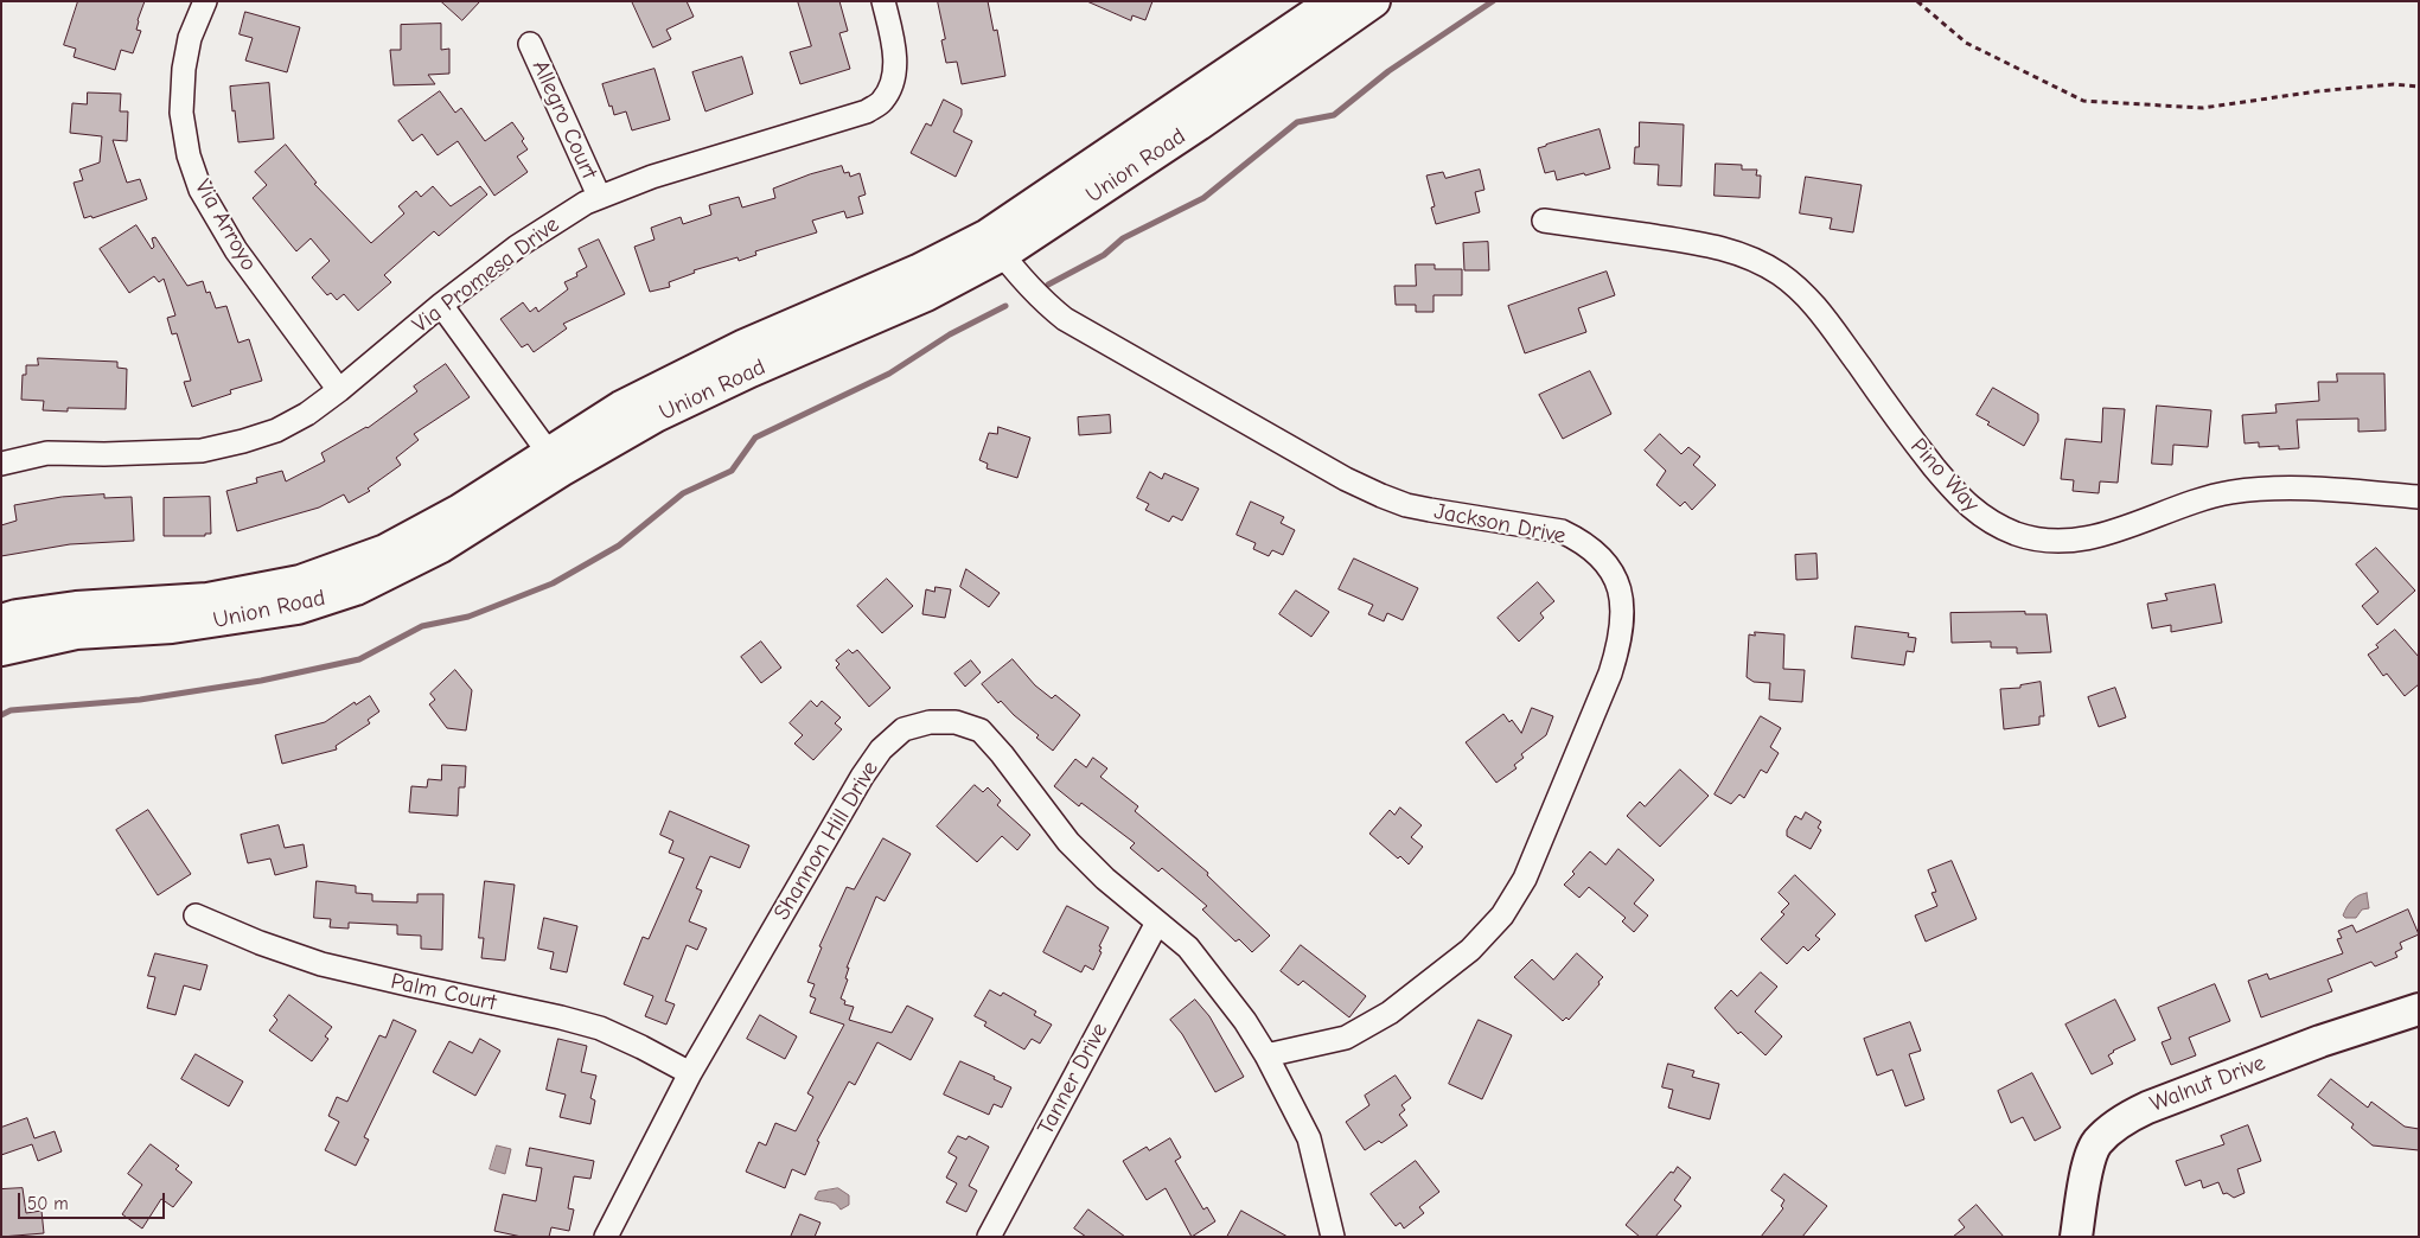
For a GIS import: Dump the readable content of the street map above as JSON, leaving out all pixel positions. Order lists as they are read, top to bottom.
{
  "streets": {
    "main road": ["Union Road", "Walnut Drive"],
    "street": [
      "Allegro Court",
      "Via Arroyo",
      "Via Promesa Drive",
      "Pino Way",
      "Jackson Drive",
      "Shannon Hill Drive",
      "Palm Court",
      "Tanner Drive"
    ]
  },
  "crossings": [
    ["Allegro Court", "Via Promesa Drive"],
    ["Union Road", "Jackson Drive"],
    ["Via Arroyo", "Via Promesa Drive"],
    ["Jackson Drive", "Shannon Hill Drive"],
    ["Shannon Hill Drive", "Palm Court"],
    ["Shannon Hill Drive", "Tanner Drive"]
  ],
  "scale_bar": "50 m"
}
